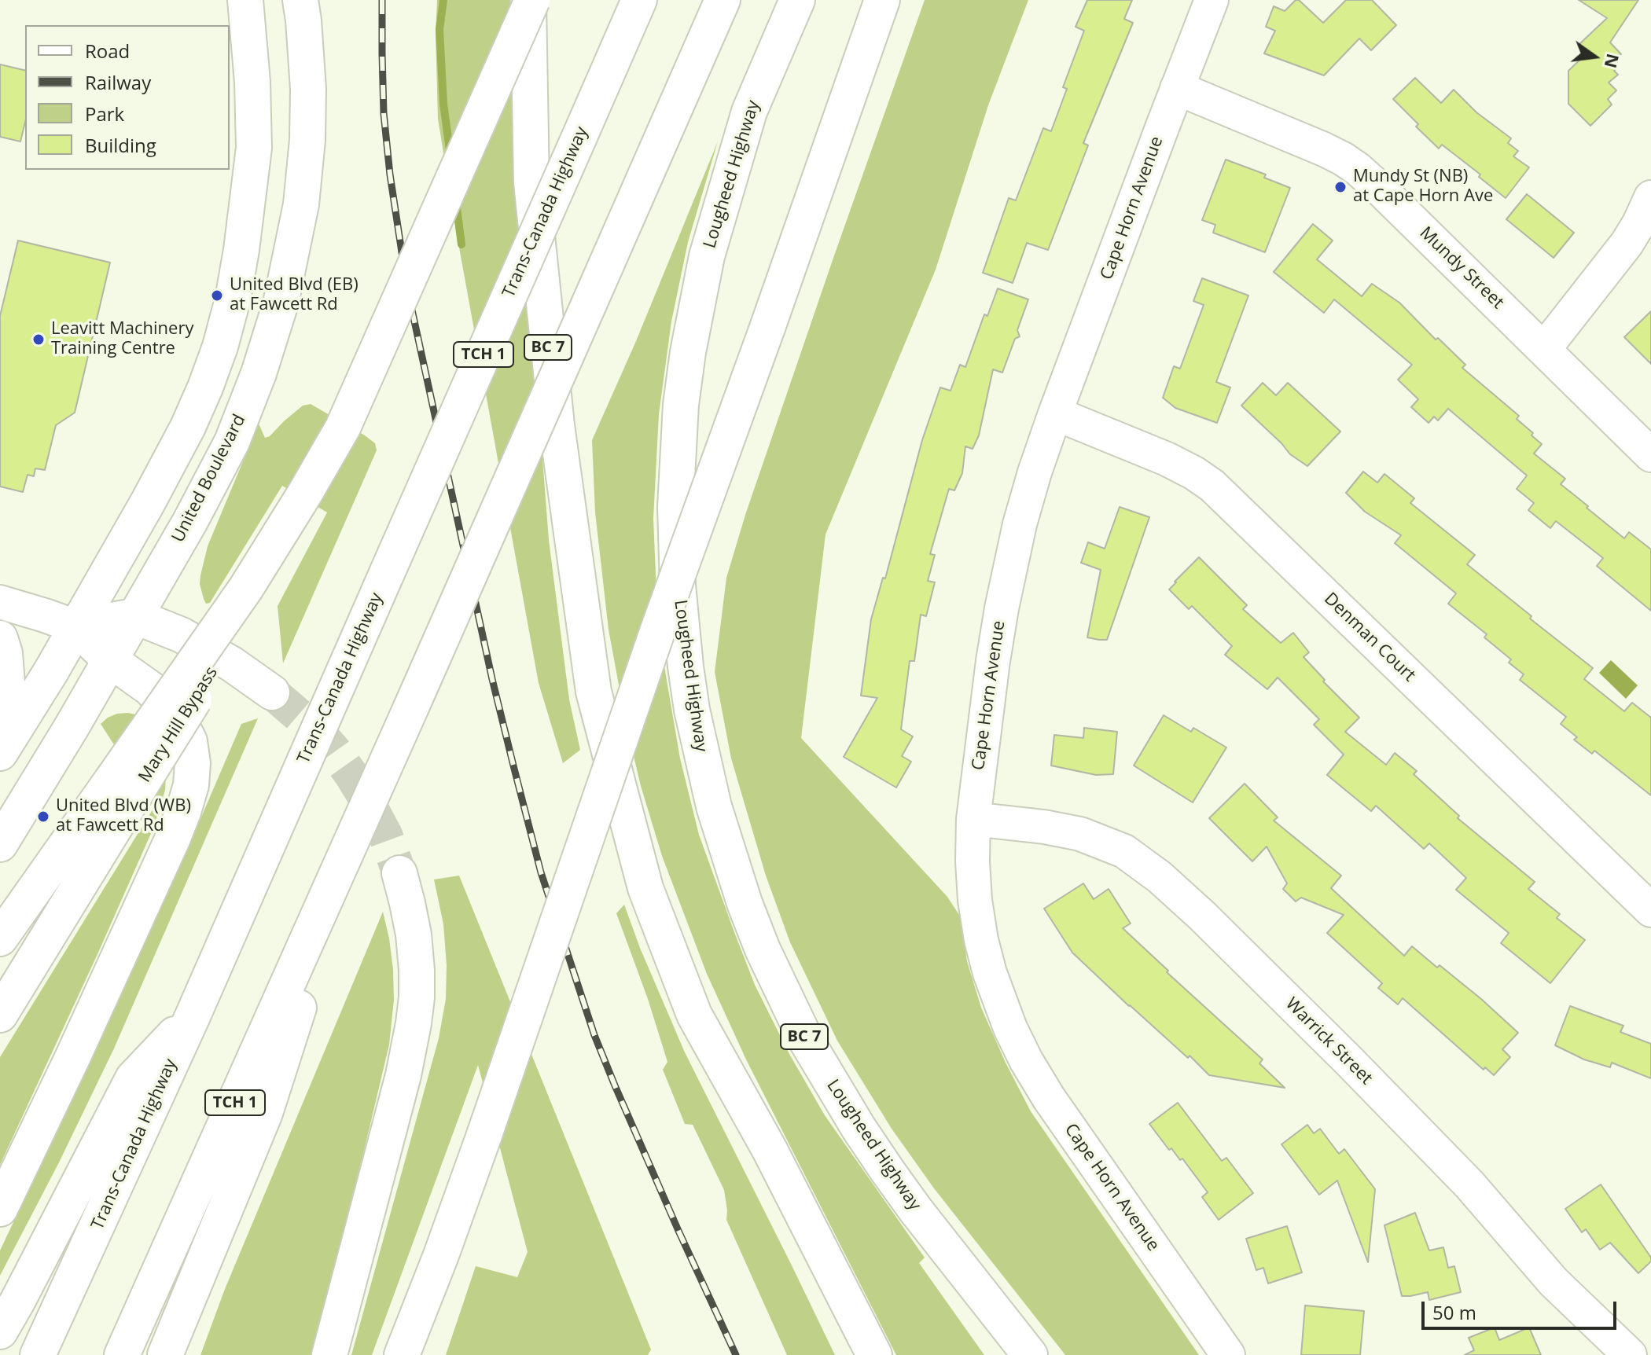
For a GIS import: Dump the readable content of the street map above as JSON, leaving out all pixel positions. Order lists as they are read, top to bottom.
{
  "streets": {
    "main road": [
      "Lougheed Highway",
      "Trans-Canada Highway",
      "BC 7",
      "TCH 1",
      "United Boulevard",
      "Mary Hill Bypass"
    ],
    "street": [
      "Cape Horn Avenue",
      "Mundy Street",
      "Denman Court",
      "Warrick Street"
    ]
  },
  "crossings": [
    ["Cape Horn Avenue", "Mundy Street"],
    ["Cape Horn Avenue", "Denman Court"],
    ["Cape Horn Avenue", "Warrick Street"],
    ["BC 7", "Mary Hill Bypass"]
  ],
  "places": [
    "Mundy St (NB) at Cape Horn Ave",
    "United Blvd (EB) at Fawcett Rd",
    "Leavitt Machinery Training Centre",
    "United Blvd (WB) at Fawcett Rd"
  ],
  "legend": [
    "Road",
    "Railway",
    "Park",
    "Building"
  ],
  "scale_bar": "50 m",
  "north": "right"
}
